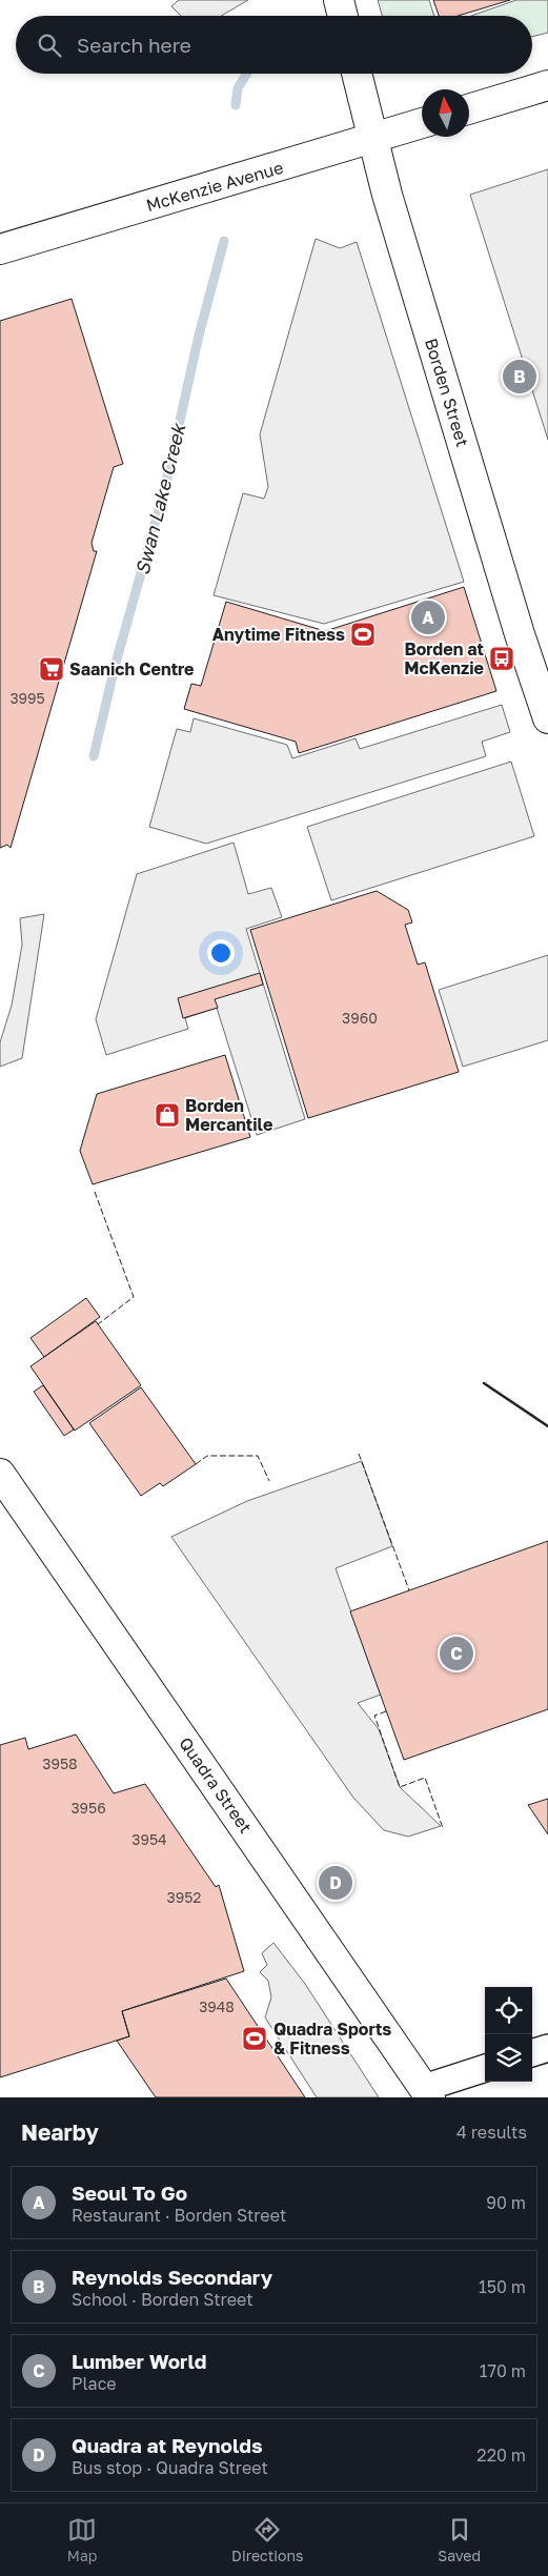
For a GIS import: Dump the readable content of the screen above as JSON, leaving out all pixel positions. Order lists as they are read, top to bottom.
{
  "streets": {
    "main road": ["McKenzie Avenue", "Borden Street", "Quadra Street"]
  },
  "crossings": [
    ["McKenzie Avenue", "Borden Street"]
  ],
  "water": ["Swan Lake Creek"],
  "places": {
    "sports": ["Anytime Fitness", "Quadra Sports & Fitness"],
    "bus stop": ["Borden at McKenzie"],
    "supermarket": ["Saanich Centre"],
    "shop": ["Borden Mercantile"]
  },
  "house_numbers": [
    "3995",
    "3960",
    "3958",
    "3956",
    "3954",
    "3952",
    "3948"
  ],
  "north": "top",
  "page": {
    "search": "Search here",
    "pins": [
      "B",
      "A",
      "C",
      "D"
    ],
    "heading": ["Nearby", "4 results"],
    "list": [
      {
        "mark": "A",
        "name": "Seoul To Go",
        "note": "Restaurant · Borden Street",
        "value": "90 m"
      },
      {
        "mark": "B",
        "name": "Reynolds Secondary",
        "note": "School · Borden Street",
        "value": "150 m"
      },
      {
        "mark": "C",
        "name": "Lumber World",
        "note": "Place",
        "value": "170 m"
      },
      {
        "mark": "D",
        "name": "Quadra at Reynolds",
        "note": "Bus stop · Quadra Street",
        "value": "220 m"
      }
    ],
    "nav": ["Map", "Directions", "Saved"]
  }
}
